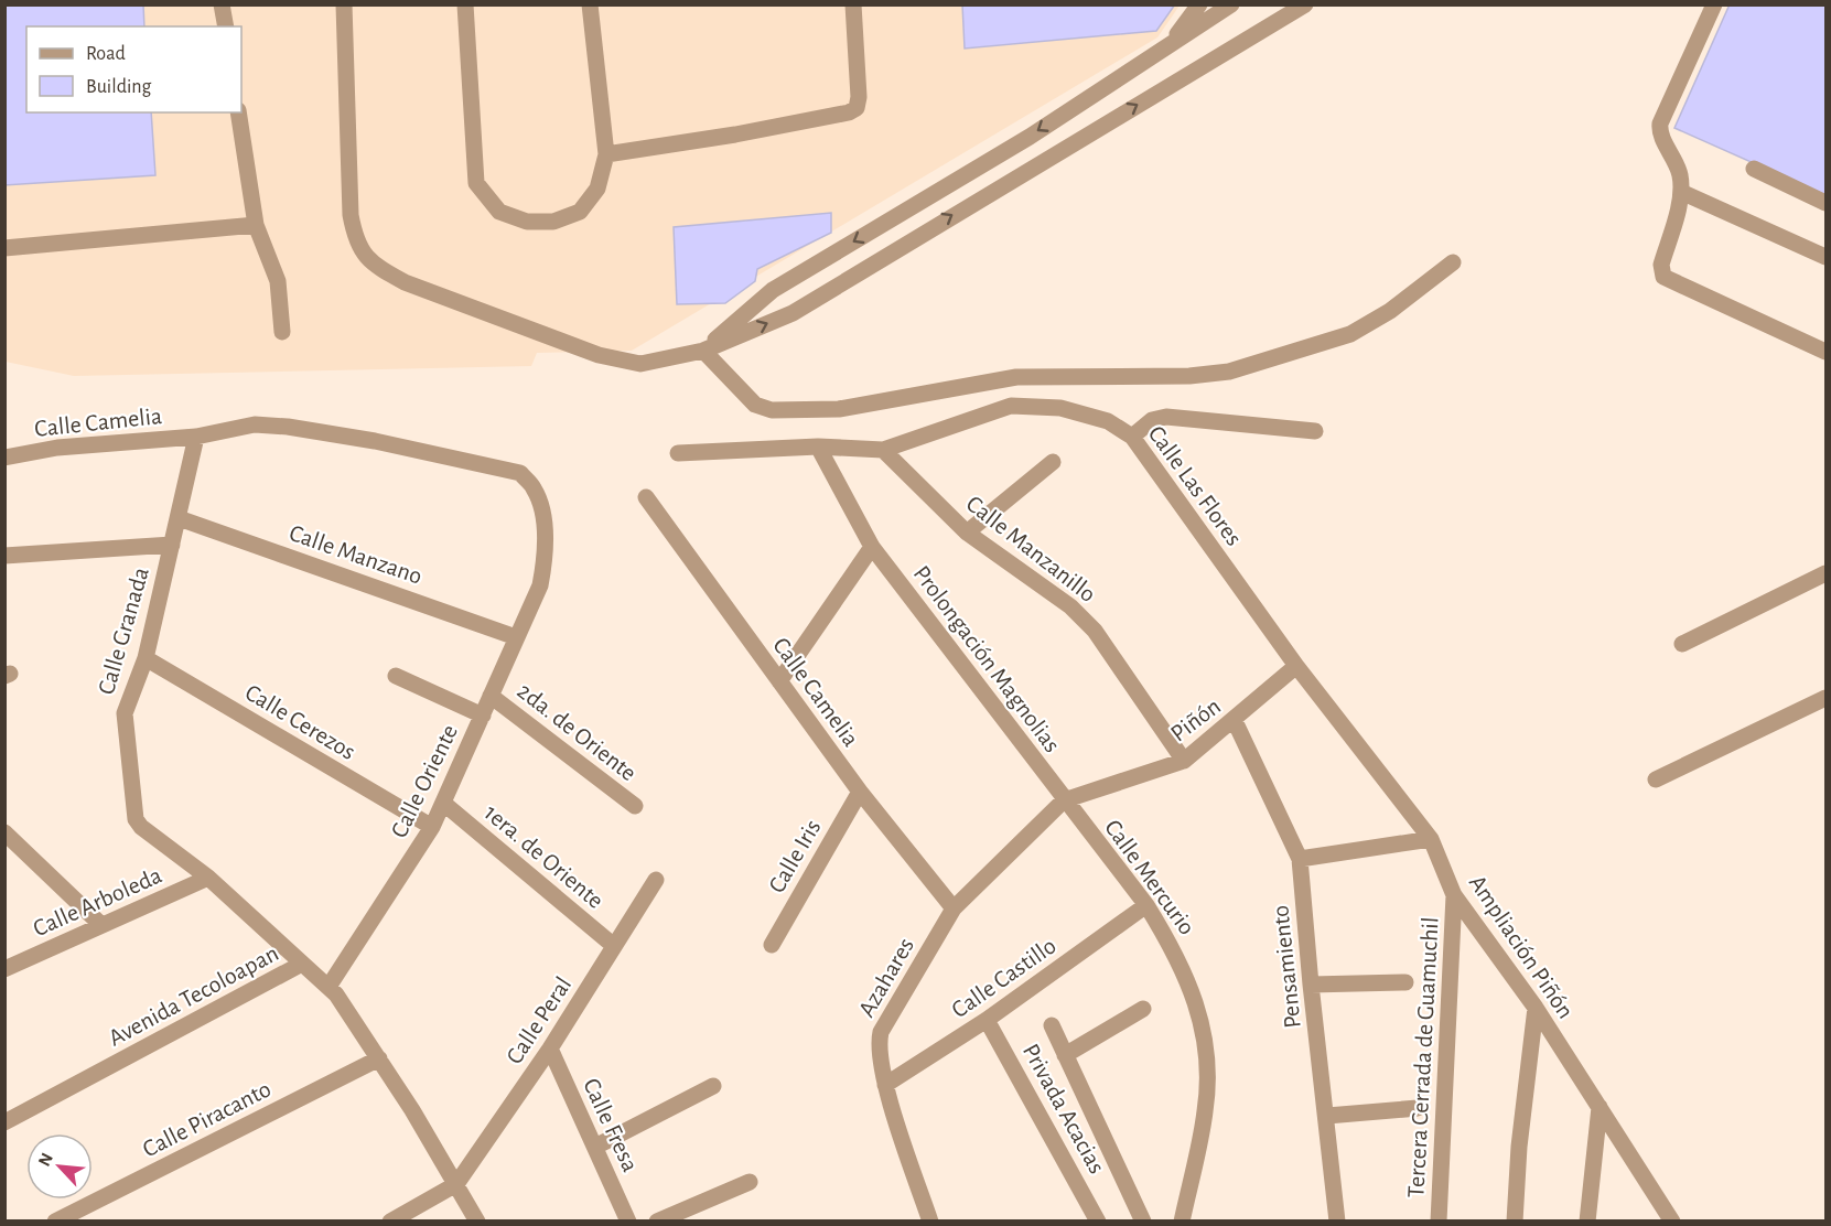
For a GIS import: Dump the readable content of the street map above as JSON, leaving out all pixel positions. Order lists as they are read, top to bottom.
{
  "streets": {
    "street": [
      "Calle Camelia",
      "Calle Las Flores",
      "Calle Manzanillo",
      "Calle Manzano",
      "Calle Granada",
      "Prolongación Magnolias",
      "Piñón",
      "Calle Cerezos",
      "2da. de Oriente",
      "Calle Oriente",
      "1era. de Oriente",
      "Calle Iris",
      "Calle Mercurio",
      "Calle Arboleda",
      "Ampliación Piñón",
      "Pensamiento",
      "Azahares",
      "Calle Castillo",
      "Avenida Tecoloapan",
      "Calle Peral",
      "Tercera Cerrada de Guamuchil",
      "Privada Acacias",
      "Calle Piracanto",
      "Calle Fresa"
    ]
  },
  "crossings": [
    ["Calle Camelia", "Calle Granada"],
    ["Calle Camelia", "Calle Oriente"],
    ["Calle Camelia", "Calle Iris"],
    ["Calle Camelia", "Azahares"],
    ["Calle Las Flores", "Calle Manzanillo"],
    ["Calle Las Flores", "Piñón"],
    ["Calle Las Flores", "Ampliación Piñón"],
    ["Calle Manzanillo", "Piñón"],
    ["Calle Manzano", "Calle Granada"],
    ["Calle Manzano", "Calle Oriente"],
    ["Calle Granada", "Calle Cerezos"],
    ["Calle Granada", "Calle Arboleda"],
    ["Calle Granada", "Avenida Tecoloapan"],
    ["Prolongación Magnolias", "Piñón"],
    ["Prolongación Magnolias", "Calle Mercurio"],
    ["Prolongación Magnolias", "Azahares"],
    ["Piñón", "Calle Mercurio"],
    ["Piñón", "Ampliación Piñón"],
    ["Piñón", "Pensamiento"],
    ["Piñón", "Azahares"],
    ["Calle Cerezos", "Calle Oriente"],
    ["2da. de Oriente", "Calle Oriente"],
    ["Calle Oriente", "1era. de Oriente"],
    ["Calle Oriente", "Avenida Tecoloapan"],
    ["1era. de Oriente", "Calle Peral"],
    ["Calle Mercurio", "Azahares"],
    ["Calle Mercurio", "Calle Castillo"],
    ["Ampliación Piñón", "Tercera Cerrada de Guamuchil"],
    ["Azahares", "Calle Castillo"],
    ["Calle Castillo", "Privada Acacias"],
    ["Avenida Tecoloapan", "Calle Peral"],
    ["Avenida Tecoloapan", "Calle Piracanto"],
    ["Calle Peral", "Calle Fresa"]
  ],
  "legend": ["Road", "Building"],
  "north": "top left"
}
